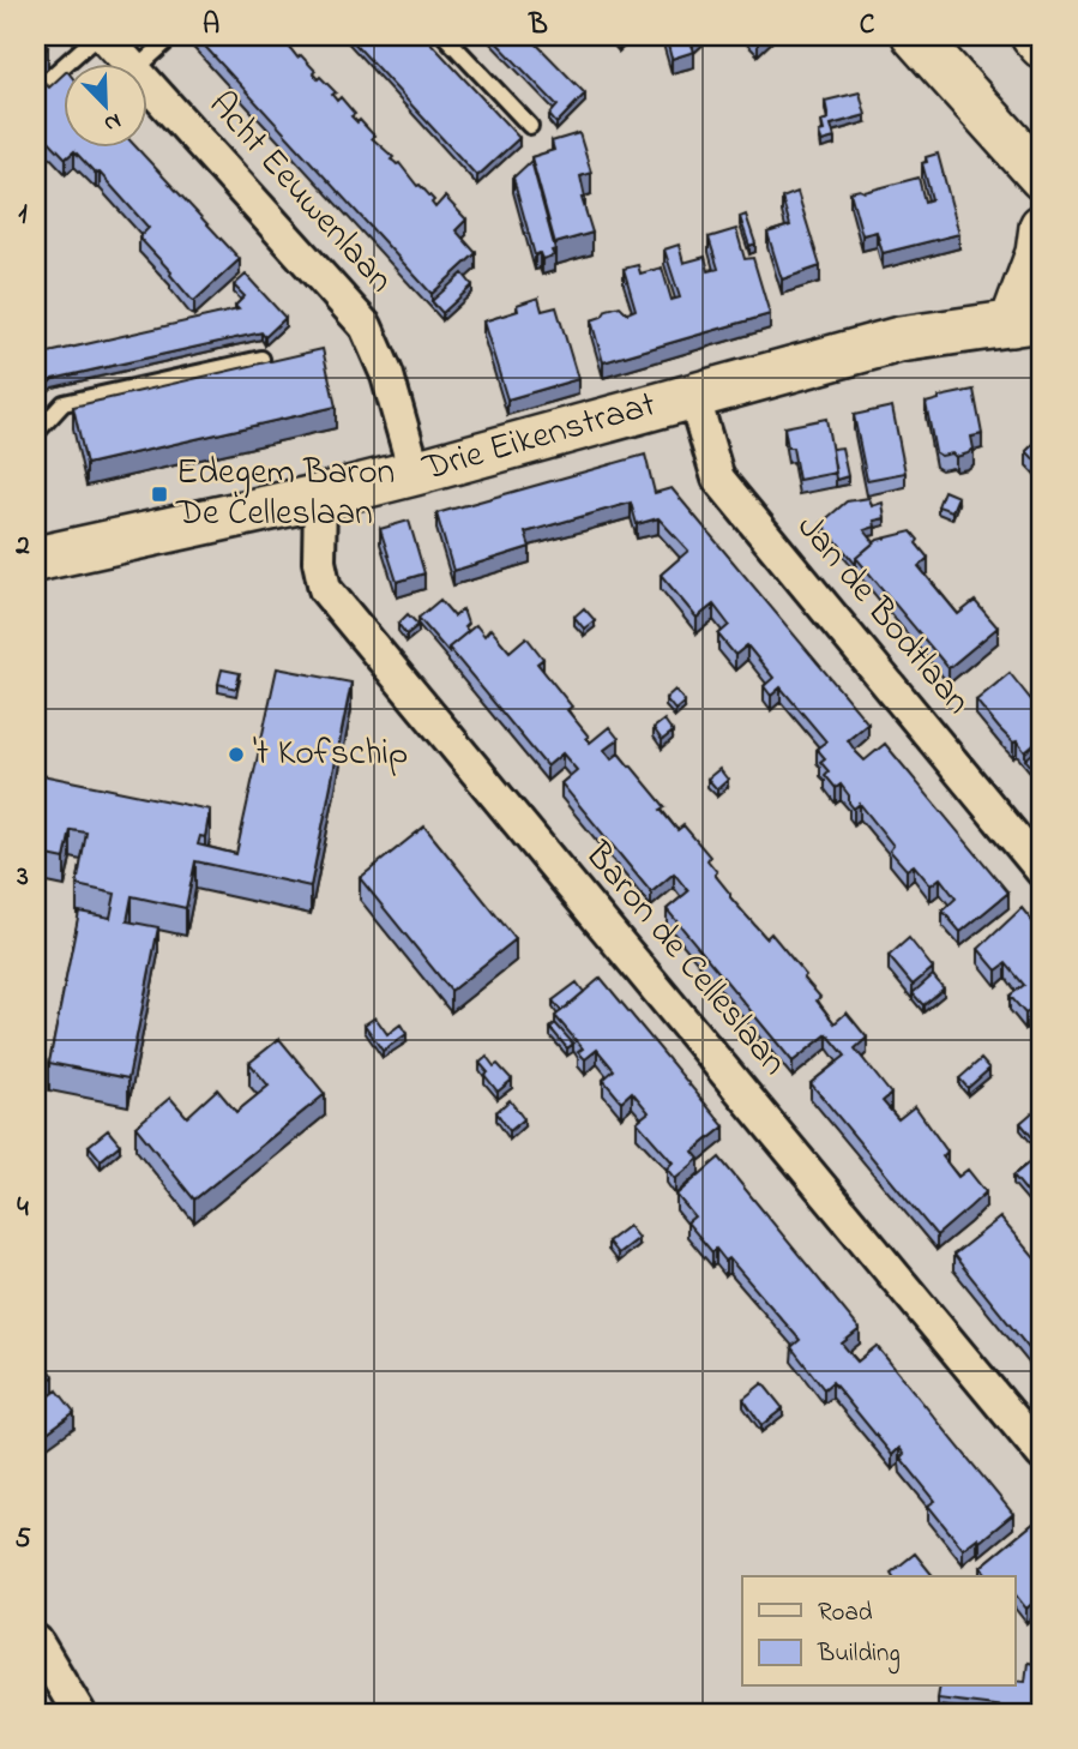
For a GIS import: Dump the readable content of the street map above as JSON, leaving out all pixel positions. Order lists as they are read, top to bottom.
{
  "streets": {
    "street": [
      "Acht Eeuwenlaan",
      "Drie Eikenstraat",
      "Jan de Bodtlaan",
      "Baron de Celleslaan"
    ]
  },
  "crossings": [
    ["Acht Eeuwenlaan", "Drie Eikenstraat"],
    ["Drie Eikenstraat", "Jan de Bodtlaan"],
    ["Drie Eikenstraat", "Baron de Celleslaan"]
  ],
  "places": {
    "transit": ["Edegem Baron De Celleslaan"],
    "other": ["'t Kofschip"]
  },
  "legend": ["Road", "Building"],
  "north": "bottom right",
  "grid": {
    "columns": ["A", "B", "C"],
    "rows": [
      "1",
      "2",
      "3",
      "4",
      "5"
    ]
  }
}
